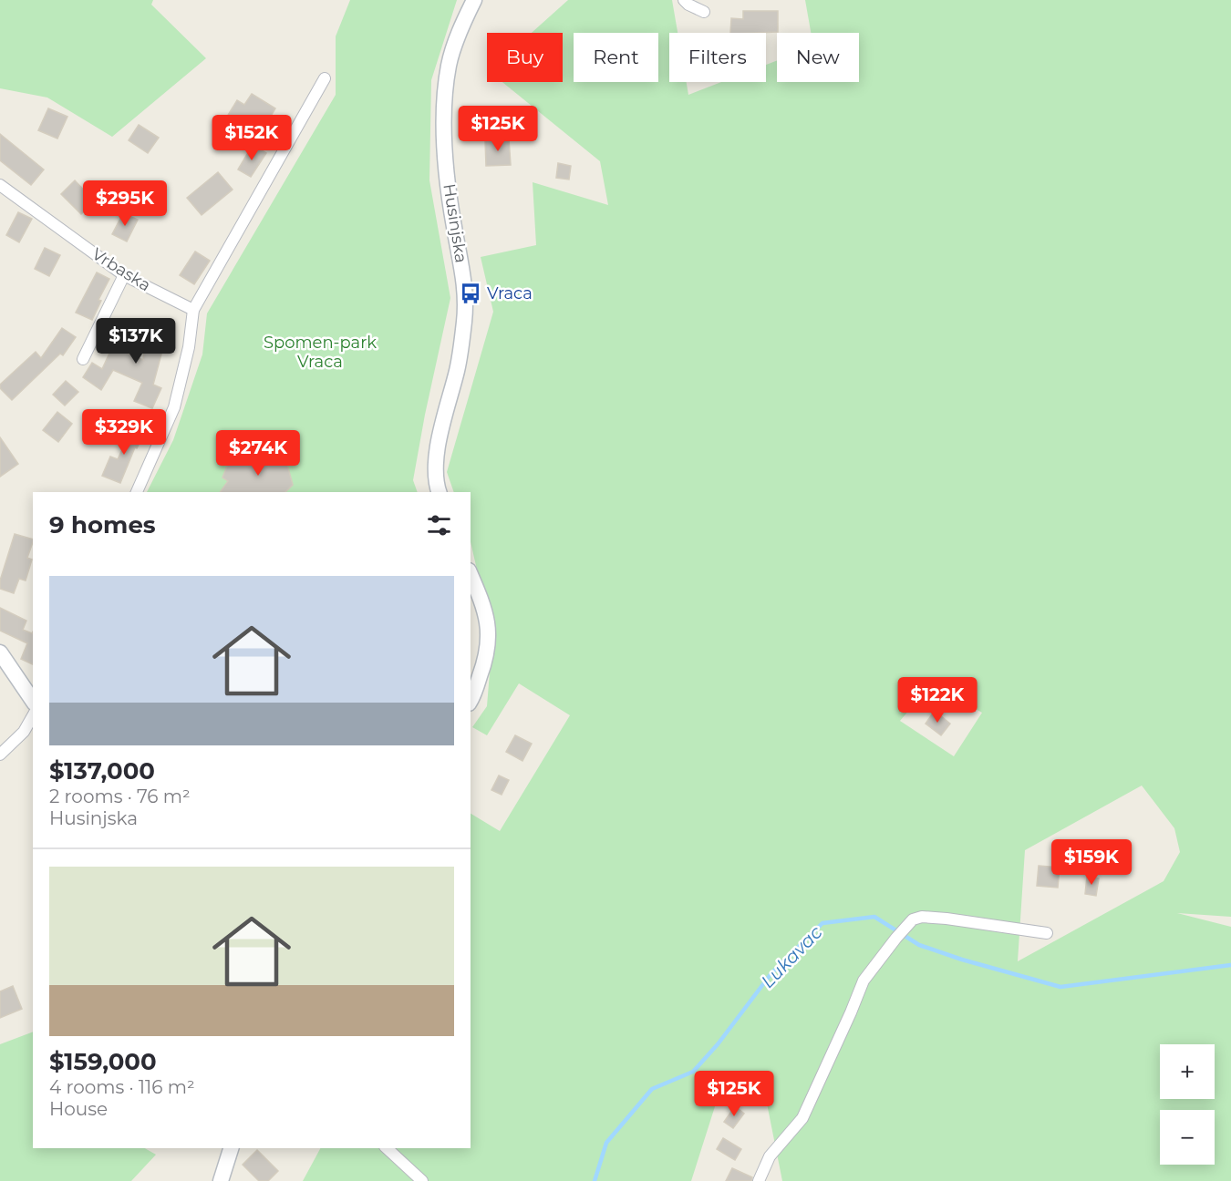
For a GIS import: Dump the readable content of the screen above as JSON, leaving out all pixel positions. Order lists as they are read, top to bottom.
{
  "streets": {
    "main road": ["Husinjska"],
    "street": ["Vrbaska"]
  },
  "water": ["Lukavac"],
  "parks": ["Spomen-park Vraca"],
  "places": {
    "bus stop": ["Vraca"]
  },
  "page": {
    "chip": [
      "Buy",
      "Rent",
      "Filters",
      "New"
    ],
    "price": [
      "$125K",
      "$152K",
      "$295K",
      "$137K",
      "$329K",
      "$274K",
      "$122K",
      "$159K",
      "$125K"
    ],
    "heading": "9 homes",
    "list": [
      {
        "name": "$137,000",
        "note": "2 rooms · 76 m² · Husinjska"
      },
      {
        "name": "$159,000",
        "note": "4 rooms · 116 m² · House"
      }
    ],
    "map_buttons": ["+", "−"]
  }
}
